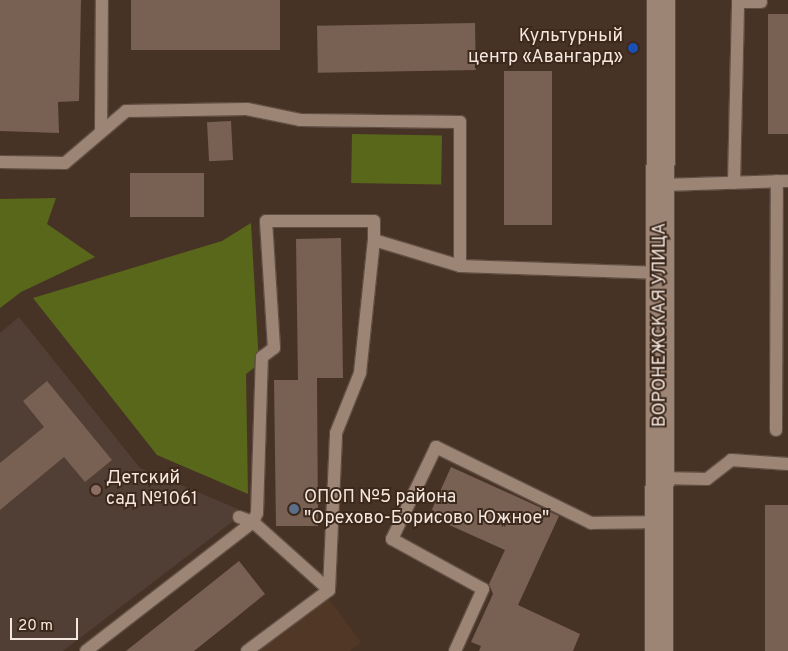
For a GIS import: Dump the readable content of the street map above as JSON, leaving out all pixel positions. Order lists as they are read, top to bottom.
{
  "streets": {
    "street": ["ВОРОНЕЖСКАЯ УЛИЦА"]
  },
  "places": ["Культурный центр «Авангард»", "Детский сад №1061", "ОПОП №5 района \"Орехово-Борисово Южное\""],
  "scale_bar": "20 m"
}
